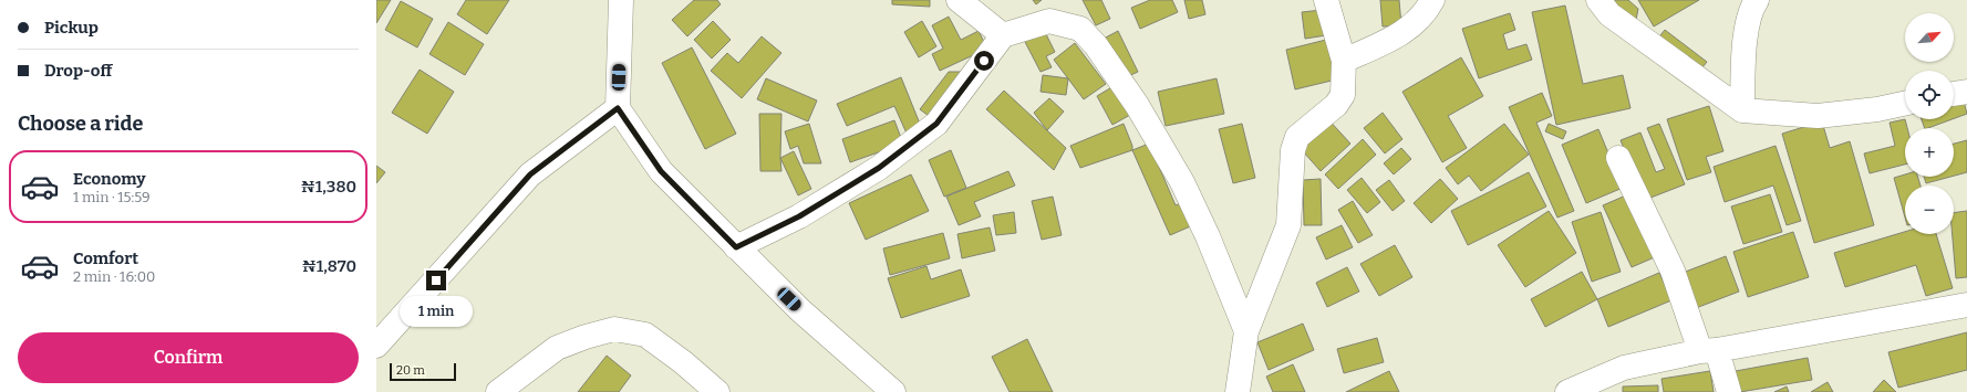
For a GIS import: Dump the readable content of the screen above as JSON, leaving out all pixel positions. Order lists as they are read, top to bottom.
{
  "scale_bar": "20 m",
  "north": "top right",
  "page": {
    "banner": ["Pickup", "Drop-off"],
    "map_buttons": ["+", "−"],
    "heading": "Choose a ride",
    "list": [
      {
        "name": "Economy",
        "note": "1 min · 15:59",
        "value": "₦1,380"
      },
      {
        "name": "Comfort",
        "note": "2 min · 16:00",
        "value": "₦1,870"
      }
    ],
    "bubble": "1 min",
    "buttons": "Confirm",
    "scale": "20 m"
  }
}
